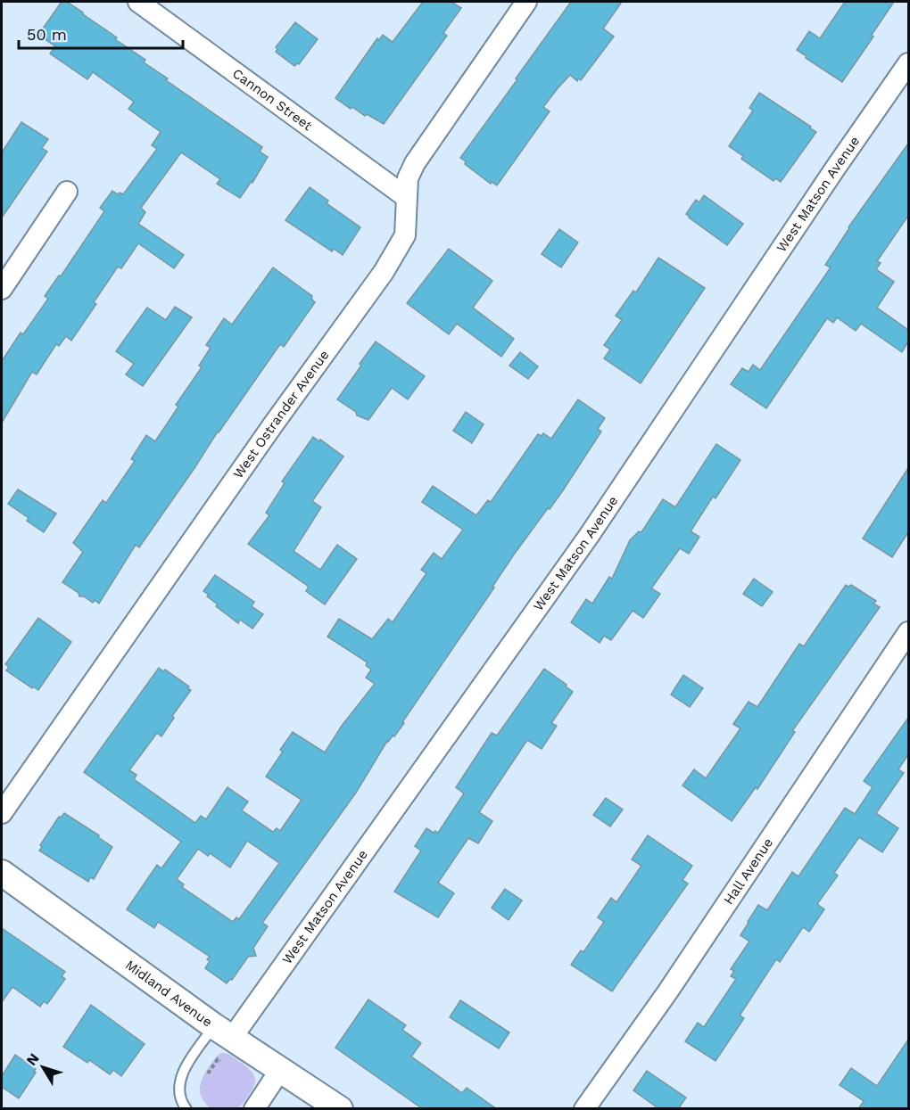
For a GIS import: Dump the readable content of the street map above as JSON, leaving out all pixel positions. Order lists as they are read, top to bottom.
{
  "streets": {
    "street": [
      "Cannon Street",
      "West Matson Avenue",
      "West Ostrander Avenue",
      "Hall Avenue",
      "Midland Avenue"
    ]
  },
  "crossings": [
    ["Cannon Street", "West Ostrander Avenue"],
    ["West Matson Avenue", "Midland Avenue"]
  ],
  "scale_bar": "50 m",
  "north": "top left"
}
